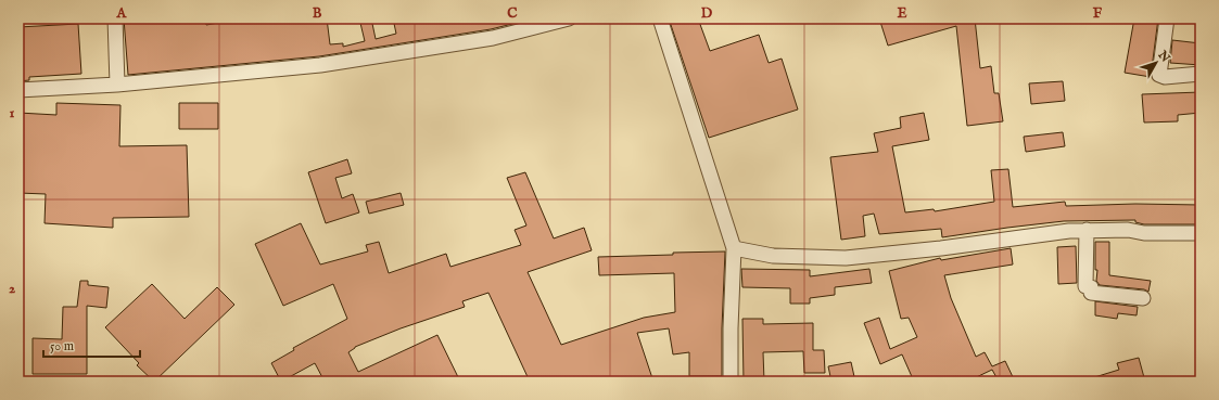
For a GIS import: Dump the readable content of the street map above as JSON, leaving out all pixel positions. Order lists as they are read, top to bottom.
{
  "scale_bar": "50 m",
  "north": "top right",
  "grid": {
    "columns": [
      "A",
      "B",
      "C",
      "D",
      "E",
      "F"
    ],
    "rows": ["1", "2"]
  }
}
